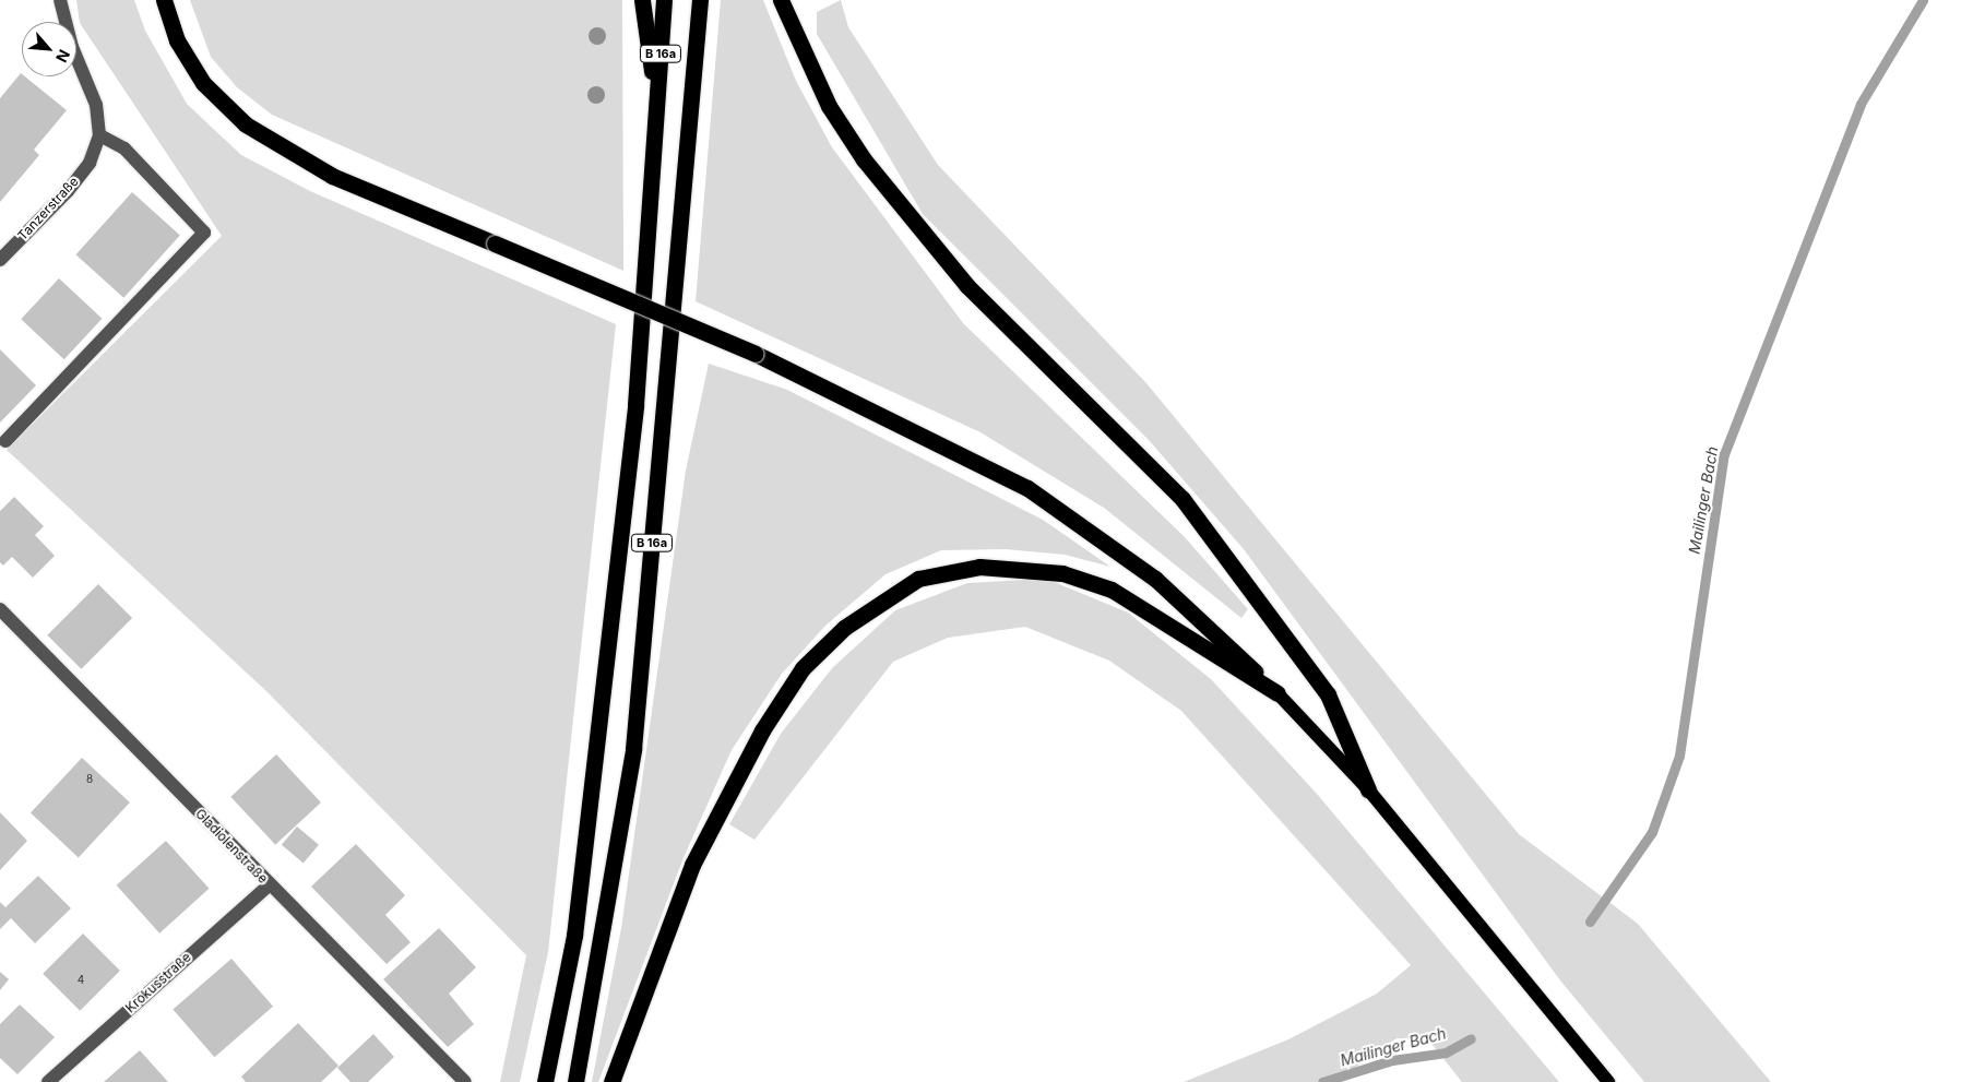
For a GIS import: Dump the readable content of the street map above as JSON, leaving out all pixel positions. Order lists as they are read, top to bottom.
{
  "streets": {
    "highway": ["B 16a"],
    "street": ["Tanzerstraße", "Gladiolenstraße", "Krokusstraße"]
  },
  "crossings": [
    ["Gladiolenstraße", "Krokusstraße"]
  ],
  "water": ["Mailinger Bach"],
  "house_numbers": ["8", "4"],
  "north": "bottom right"
}
